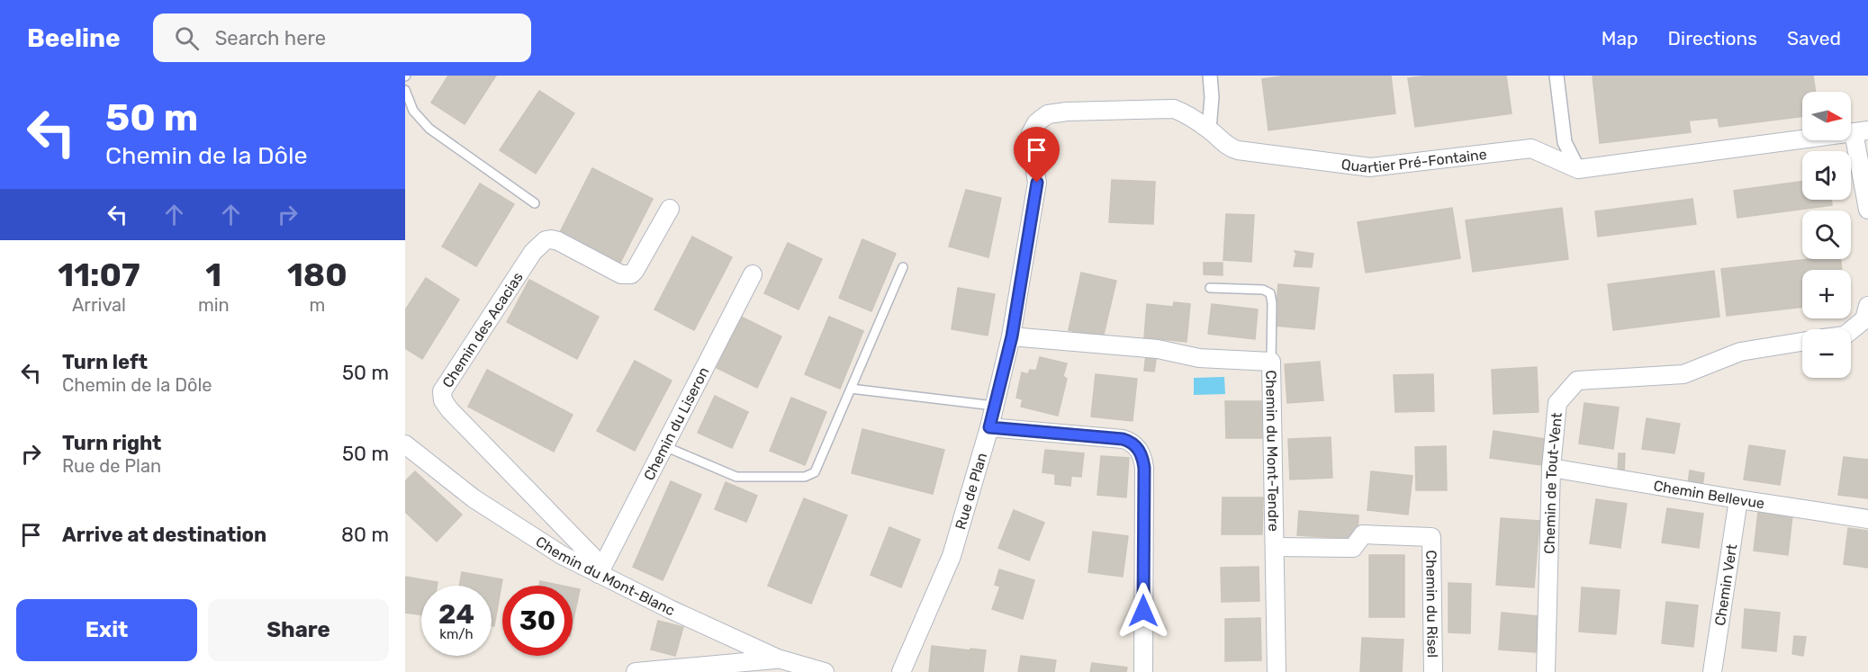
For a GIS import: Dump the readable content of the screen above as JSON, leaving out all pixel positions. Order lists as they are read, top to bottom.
{
  "streets": {
    "street": [
      "Quartier Pré-Fontaine",
      "Chemin des Acacias",
      "Chemin du Liseron",
      "Chemin du Mont-Tendre",
      "Chemin de Tout-Vent",
      "Rue de Plan",
      "Chemin Bellevue",
      "Chemin du Mont-Blanc",
      "Chemin Vert",
      "Chemin du Risel"
    ]
  },
  "crossings": [
    ["Quartier Pré-Fontaine", "Rue de Plan"],
    ["Chemin des Acacias", "Chemin du Liseron"],
    ["Chemin des Acacias", "Chemin du Mont-Blanc"],
    ["Chemin du Liseron", "Chemin du Mont-Blanc"],
    ["Chemin du Mont-Tendre", "Rue de Plan"],
    ["Chemin du Mont-Tendre", "Chemin du Risel"],
    ["Chemin de Tout-Vent", "Chemin Bellevue"],
    ["Chemin Bellevue", "Chemin Vert"]
  ],
  "north": "right",
  "page": {
    "header": "Beeline",
    "search": "Search here",
    "nav": ["Map", "Directions", "Saved"],
    "turn": ["50 m", "Chemin de la Dôle"],
    "map_buttons": ["+", "−"],
    "eta": [
      "11:07",
      "Arrival",
      "1",
      "min",
      "180",
      "m"
    ],
    "list": [
      {
        "name": "Turn left",
        "note": "Chemin de la Dôle",
        "value": "50 m"
      },
      {
        "name": "Turn right",
        "note": "Rue de Plan",
        "value": "50 m"
      },
      {
        "name": "Arrive at destination",
        "value": "80 m"
      }
    ],
    "speed": "24 km/h",
    "limit": "30",
    "buttons": ["Exit", "Share"]
  }
}
